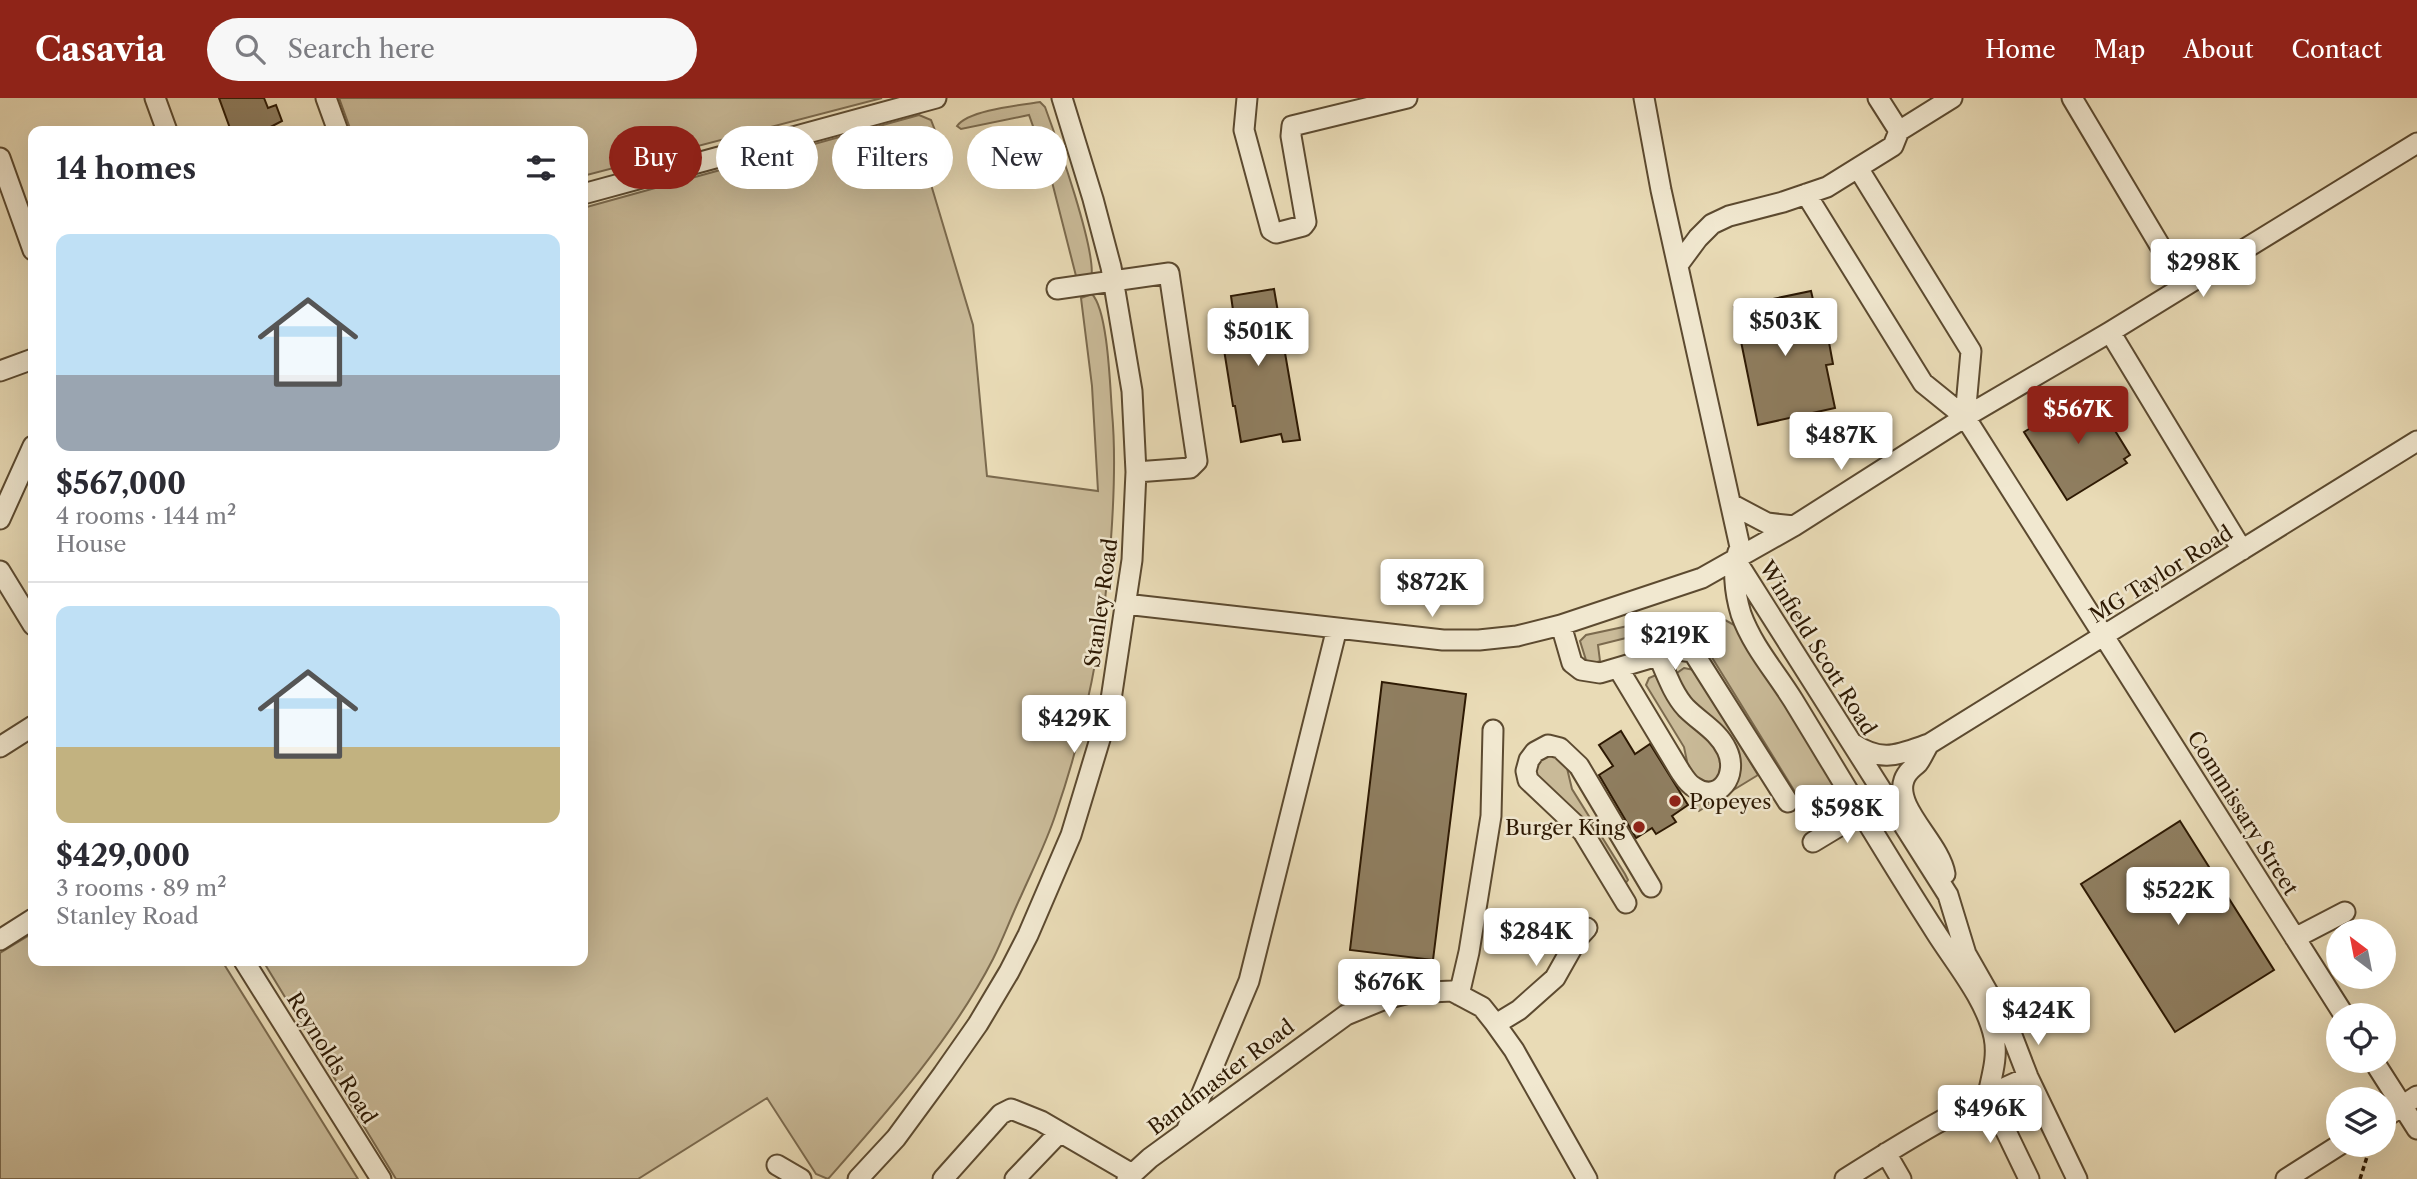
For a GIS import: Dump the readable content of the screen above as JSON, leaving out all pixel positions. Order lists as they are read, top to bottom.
{
  "streets": {
    "street": [
      "MG Taylor Road",
      "Stanley Road",
      "Winfield Scott Road",
      "Commissary Street",
      "Reynolds Road",
      "Bandmaster Road"
    ]
  },
  "crossings": [
    ["MG Taylor Road", "Commissary Street"]
  ],
  "places": ["Popeyes", "Burger King"],
  "north": "top left",
  "page": {
    "header": "Casavia",
    "search": "Search here",
    "nav": [
      "Home",
      "Map",
      "About",
      "Contact"
    ],
    "chip": [
      "Buy",
      "Rent",
      "Filters",
      "New"
    ],
    "heading": "14 homes",
    "list": [
      {
        "name": "$567,000",
        "note": "4 rooms · 144 m² · House"
      },
      {
        "name": "$429,000",
        "note": "3 rooms · 89 m² · Stanley Road"
      }
    ],
    "price": [
      "$298K",
      "$503K",
      "$501K",
      "$567K",
      "$487K",
      "$872K",
      "$219K",
      "$429K",
      "$598K",
      "$522K",
      "$284K",
      "$676K",
      "$424K",
      "$496K"
    ]
  }
}
